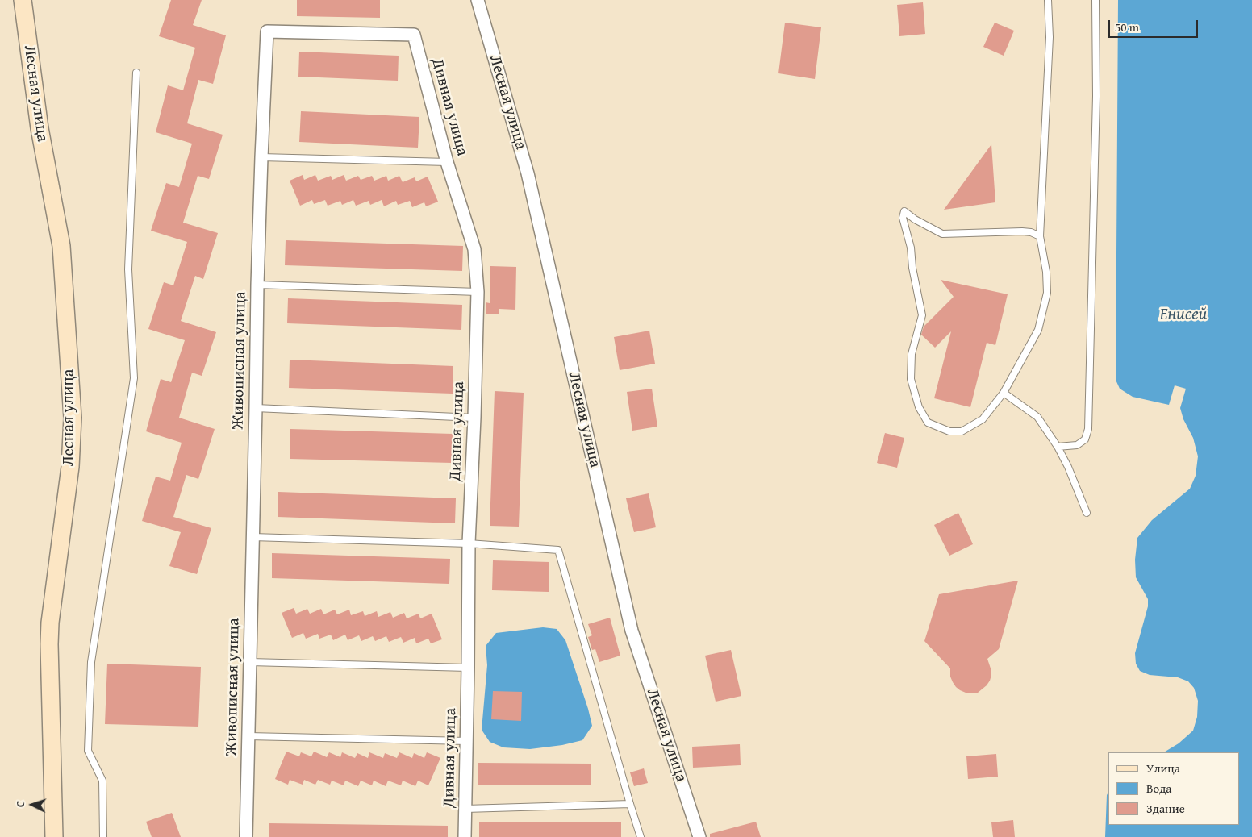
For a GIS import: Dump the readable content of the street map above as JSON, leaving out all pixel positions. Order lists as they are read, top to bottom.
{
  "streets": {
    "main road": ["Лесная улица"],
    "street": ["Дивная улица", "Живописная улица"]
  },
  "crossings": [
    ["Дивная улица", "Живописная улица"]
  ],
  "water": ["Енисей"],
  "legend": ["Улица", "Вода", "Здание"],
  "scale_bar": "50 m",
  "north": "left"
}
